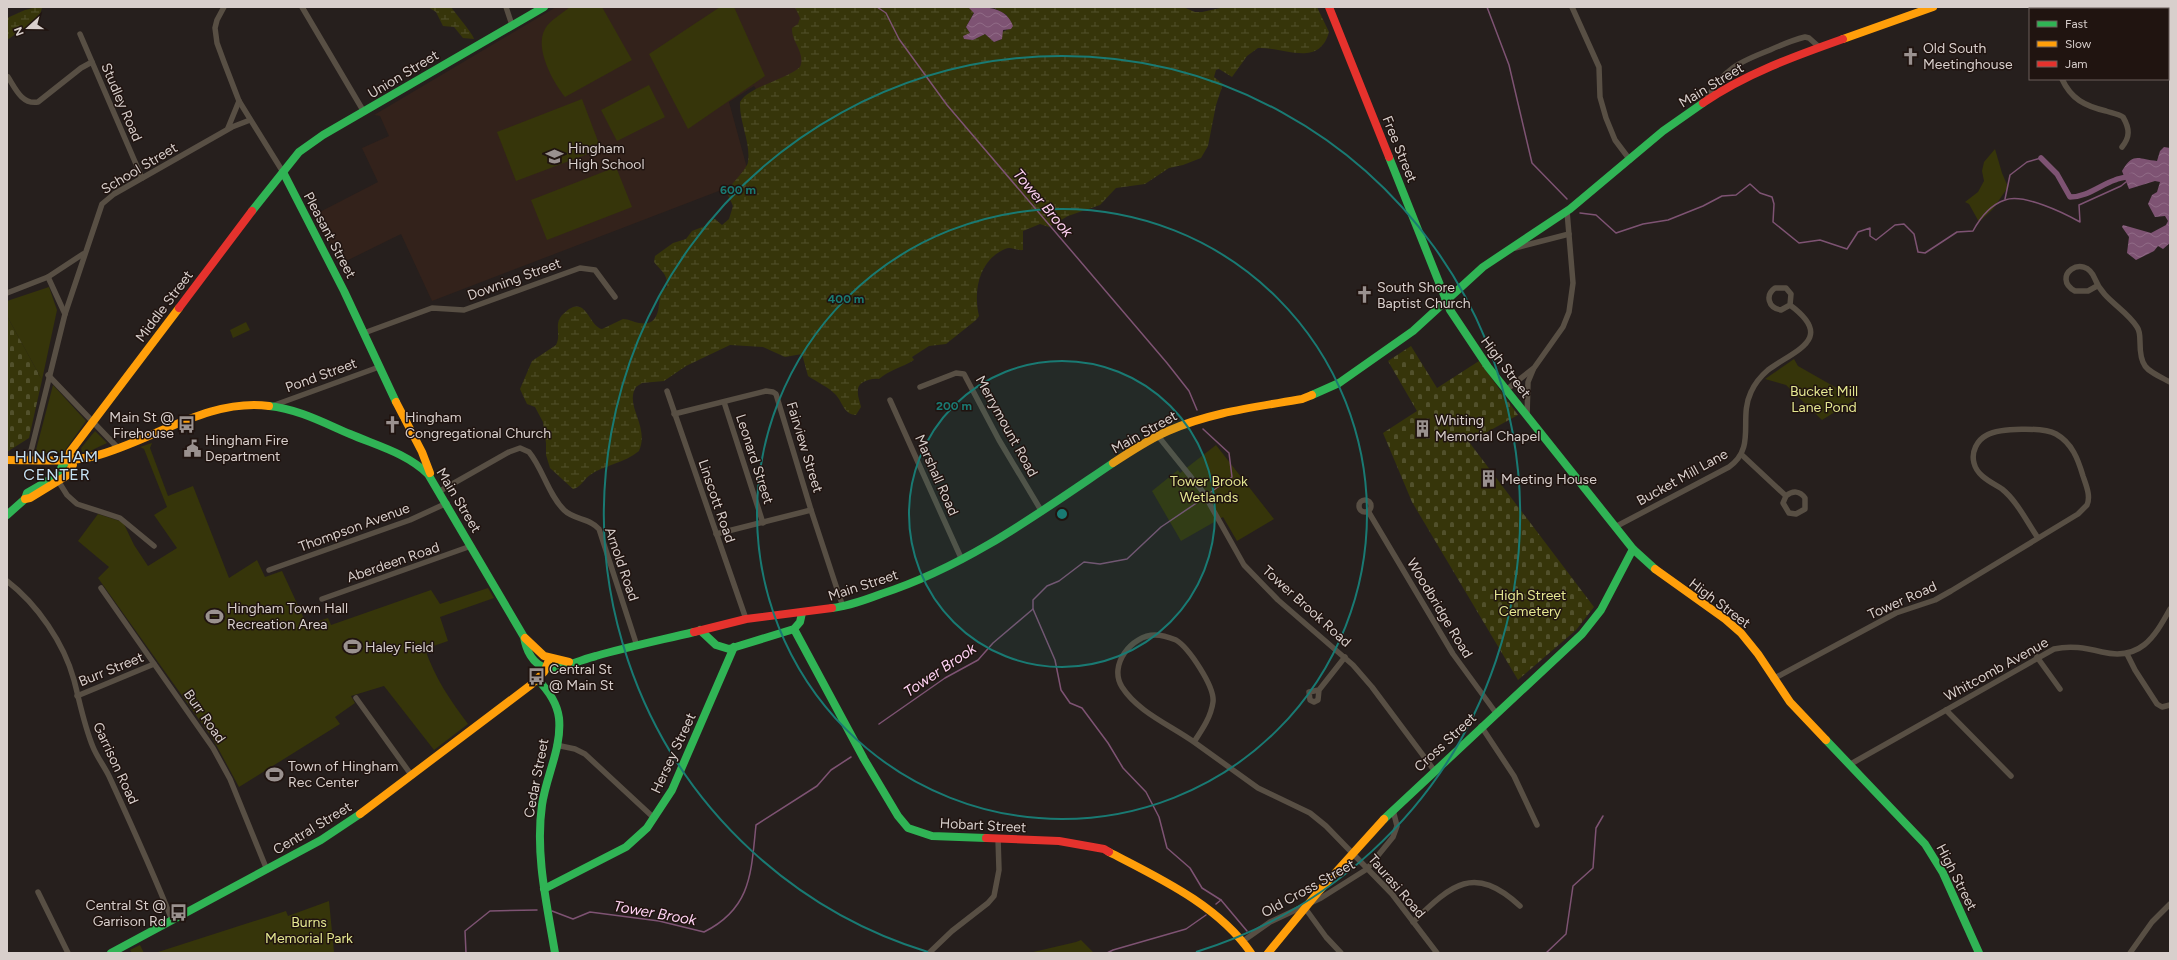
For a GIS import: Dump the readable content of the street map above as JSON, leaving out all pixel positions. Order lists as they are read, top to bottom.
{
  "streets": {
    "main road": [
      "Union Street",
      "Main Street",
      "Free Street",
      "Pleasant Street",
      "Middle Street",
      "High Street",
      "Cross Street",
      "Hersey Street",
      "Cedar Street",
      "Hobart Street",
      "Central Street"
    ],
    "street": [
      "Studley Road",
      "School Street",
      "Downing Street",
      "Pond Street",
      "Merrymount Road",
      "Fairview Street",
      "Leonard Street",
      "Marshall Road",
      "Bucket Mill Lane",
      "Linscott Road",
      "Thompson Avenue",
      "Aberdeen Road",
      "Arnold Road",
      "Tower Road",
      "Tower Brook Road",
      "Woodbridge Road",
      "Burr Street",
      "Whitcomb Avenue",
      "Burr Road",
      "Garrison Road",
      "Taurasi Road",
      "Old Cross Street"
    ]
  },
  "crossings": [
    ["Union Street", "Pleasant Street"],
    ["Union Street", "Middle Street"],
    ["Main Street", "Free Street"],
    ["Main Street", "School Street"],
    ["Main Street", "Pleasant Street"],
    ["Main Street", "Middle Street"],
    ["Main Street", "High Street"],
    ["Main Street", "Pond Street"],
    ["Main Street", "Merrymount Road"],
    ["Main Street", "Fairview Street"],
    ["Main Street", "Marshall Road"],
    ["Main Street", "Linscott Road"],
    ["Main Street", "Thompson Avenue"],
    ["Main Street", "Aberdeen Road"],
    ["Main Street", "Arnold Road"],
    ["Main Street", "Tower Brook Road"],
    ["Main Street", "Central Street"],
    ["Studley Road", "School Street"],
    ["Free Street", "High Street"],
    ["School Street", "Pleasant Street"],
    ["Pleasant Street", "Downing Street"],
    ["Pleasant Street", "Middle Street"],
    ["Pleasant Street", "Pond Street"],
    ["High Street", "Bucket Mill Lane"],
    ["High Street", "Tower Road"],
    ["High Street", "Whitcomb Avenue"],
    ["High Street", "Cross Street"],
    ["Fairview Street", "Leonard Street"],
    ["Fairview Street", "Linscott Road"],
    ["Tower Brook Road", "Cross Street"],
    ["Woodbridge Road", "Cross Street"],
    ["Burr Street", "Burr Road"],
    ["Burr Street", "Garrison Road"],
    ["Burr Road", "Central Street"],
    ["Cross Street", "Taurasi Road"],
    ["Cross Street", "Old Cross Street"],
    ["Hersey Street", "Cedar Street"],
    ["Garrison Road", "Central Street"],
    ["Cedar Street", "Central Street"],
    ["Hobart Street", "Old Cross Street"],
    ["Taurasi Road", "Old Cross Street"]
  ],
  "districts": ["HINGHAM CENTER"],
  "water": ["Tower Brook"],
  "parks": [
    "Bucket Mill Lane Pond",
    "Tower Brook Wetlands",
    "High Street Cemetery",
    "Burns Memorial Park"
  ],
  "places": {
    "church": ["Old South Meetinghouse", "South Shore Baptist Church", "Hingham Congregational Church"],
    "school or university": ["Hingham High School"],
    "bus stop": ["Main St @ Firehouse", "Central St @ Main St", "Central St @ Garrison Rd"],
    "building": ["Whiting Memorial Chapel", "Meeting House"],
    "public building": ["Hingham Fire Department"],
    "sports": ["Hingham Town Hall Recreation Area", "Haley Field", "Town of Hingham Rec Center"]
  },
  "legend": ["Fast", "Slow", "Jam"],
  "north": "left",
  "rings": ["600 m", "400 m", "200 m"]
}
